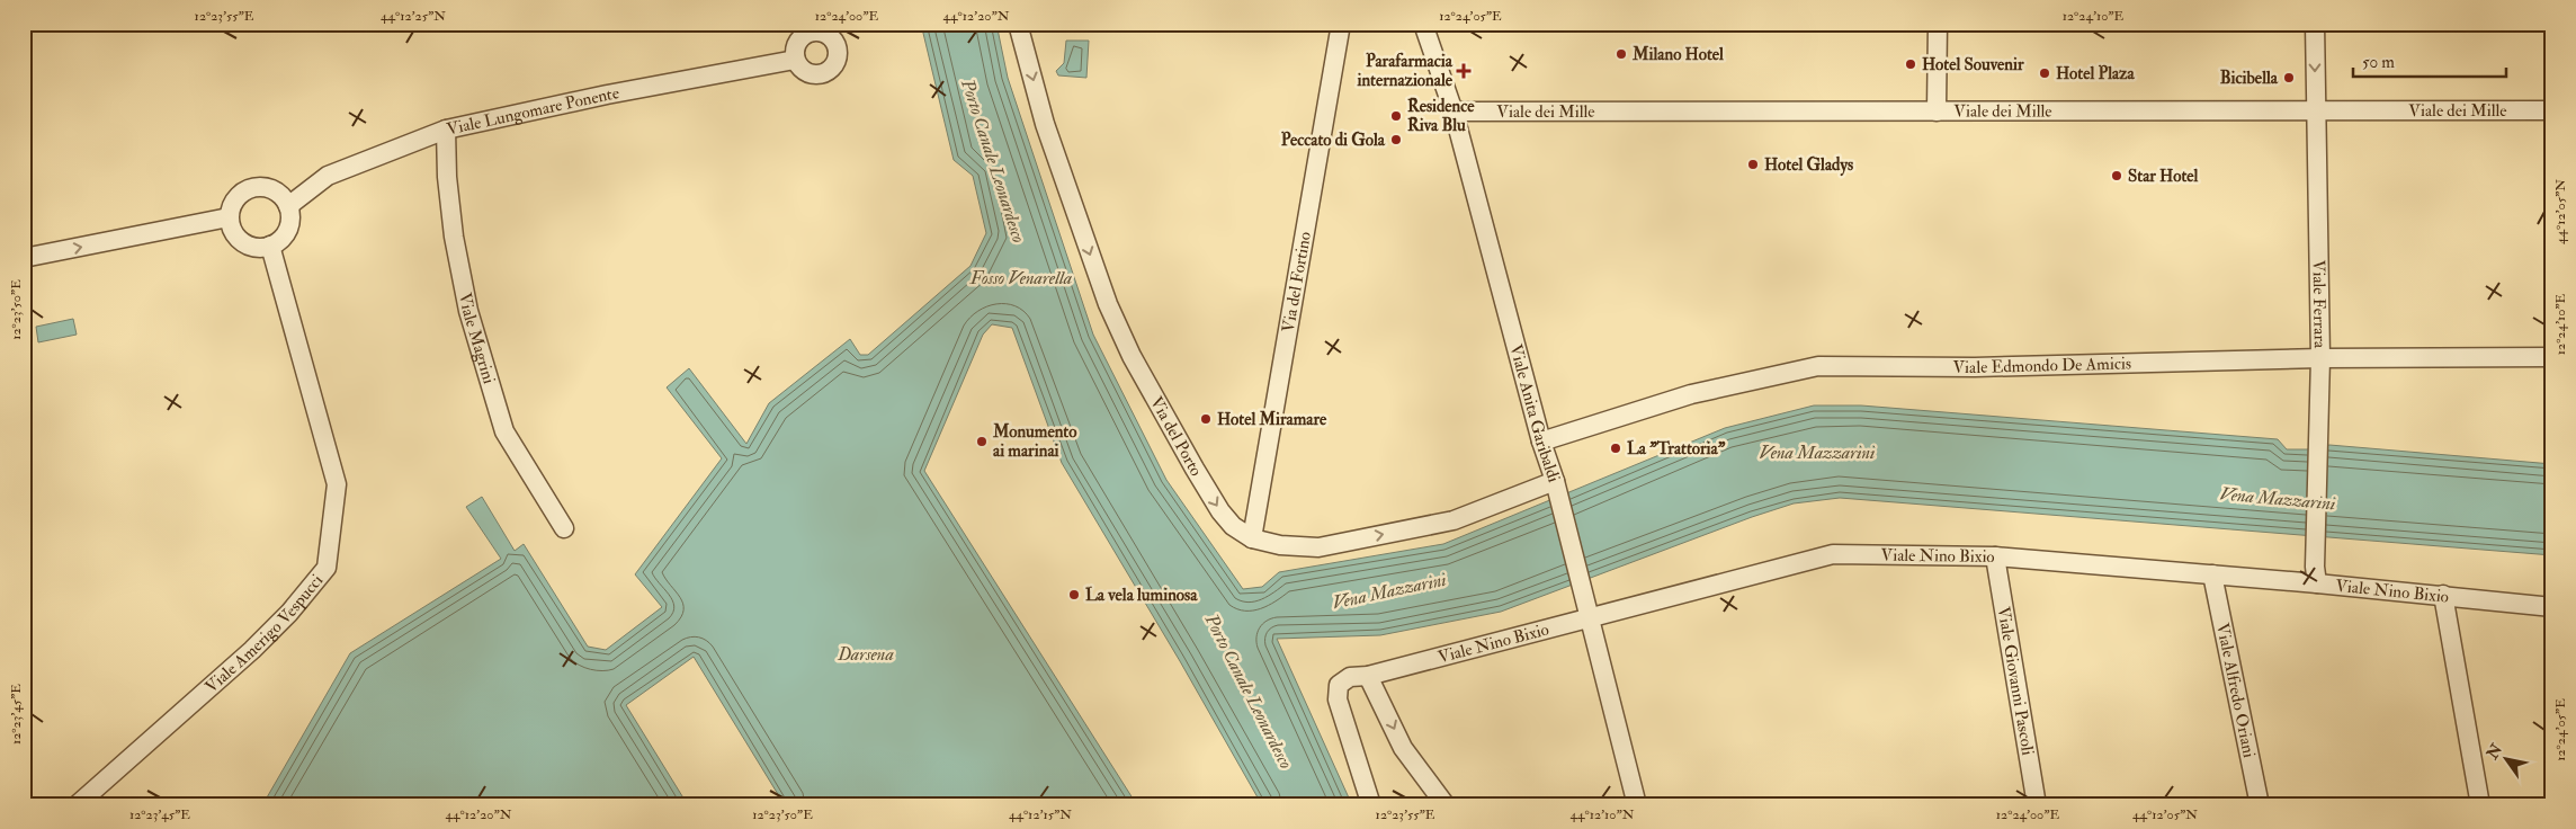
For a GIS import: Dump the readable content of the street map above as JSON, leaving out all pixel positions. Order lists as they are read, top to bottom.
{
  "streets": {
    "street": [
      "Viale dei Mille",
      "Viale Lungomare Ponente",
      "Via del Fortino",
      "Viale Ferrara",
      "Viale Magrini",
      "Viale Edmondo De Amicis",
      "Viale Anita Garibaldi",
      "Via del Porto",
      "Viale Nino Bixio",
      "Viale Amerigo Vespucci",
      "Viale Giovanni Pascoli",
      "Viale Alfredo Oriani"
    ]
  },
  "crossings": [
    ["Viale dei Mille", "Viale Ferrara"],
    ["Viale dei Mille", "Viale Anita Garibaldi"],
    ["Viale Lungomare Ponente", "Viale Magrini"],
    ["Viale Lungomare Ponente", "Viale Amerigo Vespucci"],
    ["Via del Fortino", "Via del Porto"],
    ["Viale Ferrara", "Viale Edmondo De Amicis"],
    ["Viale Ferrara", "Viale Nino Bixio"],
    ["Viale Edmondo De Amicis", "Viale Anita Garibaldi"],
    ["Viale Anita Garibaldi", "Via del Porto"],
    ["Viale Anita Garibaldi", "Viale Nino Bixio"],
    ["Viale Nino Bixio", "Viale Giovanni Pascoli"],
    ["Viale Nino Bixio", "Viale Alfredo Oriani"]
  ],
  "water": [
    "Porto Canale Leonardesco",
    "Fosso Venarella",
    "Vena Mazzarini",
    "Darsena"
  ],
  "places": {
    "other": [
      "Milano Hotel",
      "Hotel Souvenir",
      "Hotel Plaza",
      "Bicibella",
      "Residence Riva Blu",
      "Peccato di Gola",
      "Hotel Gladys",
      "Star Hotel",
      "Hotel Miramare",
      "Monumento ai marinai",
      "La \"Trattoria\"",
      "La vela luminosa"
    ],
    "health": ["Parafarmacia internazionale"]
  },
  "scale_bar": "50 m",
  "north": "top left",
  "coordinates": [
    "12°23'55\"E",
    "44°12'25\"N",
    "12°24'00\"E",
    "44°12'20\"N",
    "12°24'05\"E",
    "12°24'10\"E",
    "44°12'05\"N",
    "12°23'50\"E",
    "12°23'45\"E",
    "44°12'15\"N",
    "44°12'10\"N"
  ]
}
